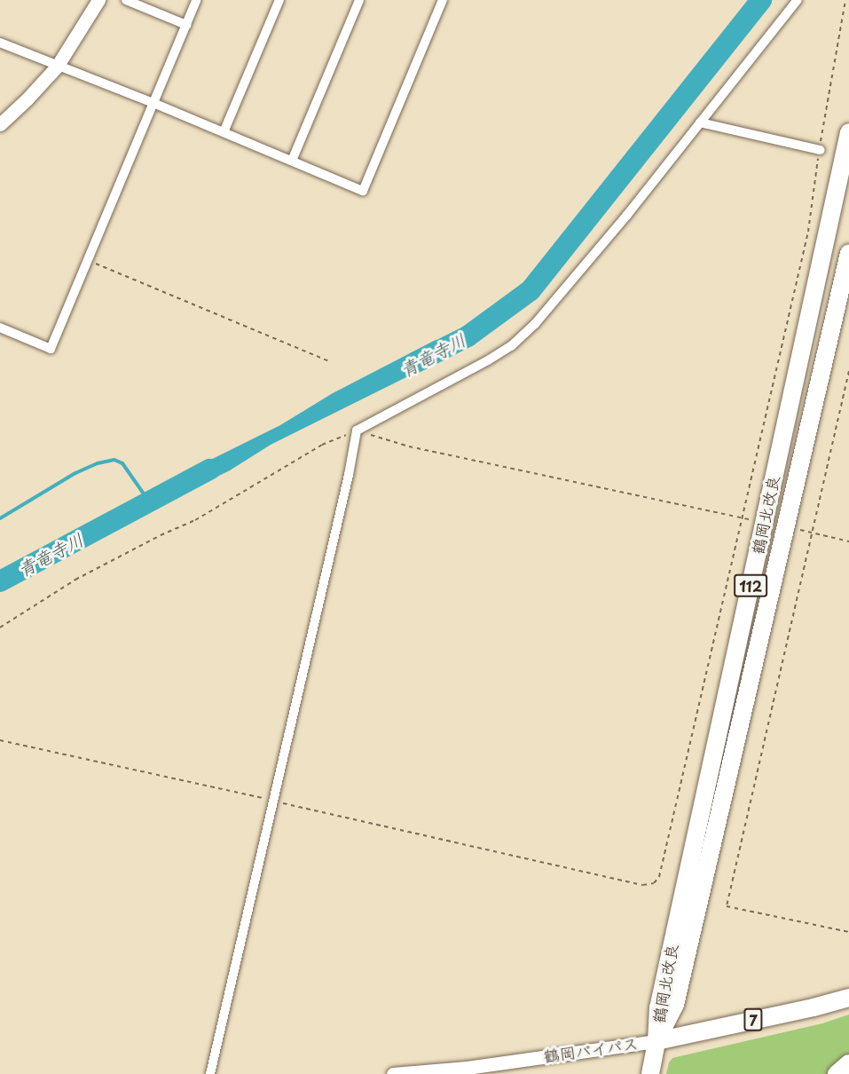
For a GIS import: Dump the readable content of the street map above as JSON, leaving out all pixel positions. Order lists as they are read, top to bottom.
{
  "streets": {
    "highway": [
      "鶴岡北改良",
      "112",
      "7",
      "鶴岡バイパス"
    ]
  },
  "crossings": [
    ["鶴岡北改良", "鶴岡バイパス"]
  ],
  "water": ["青竜寺川"]
}
